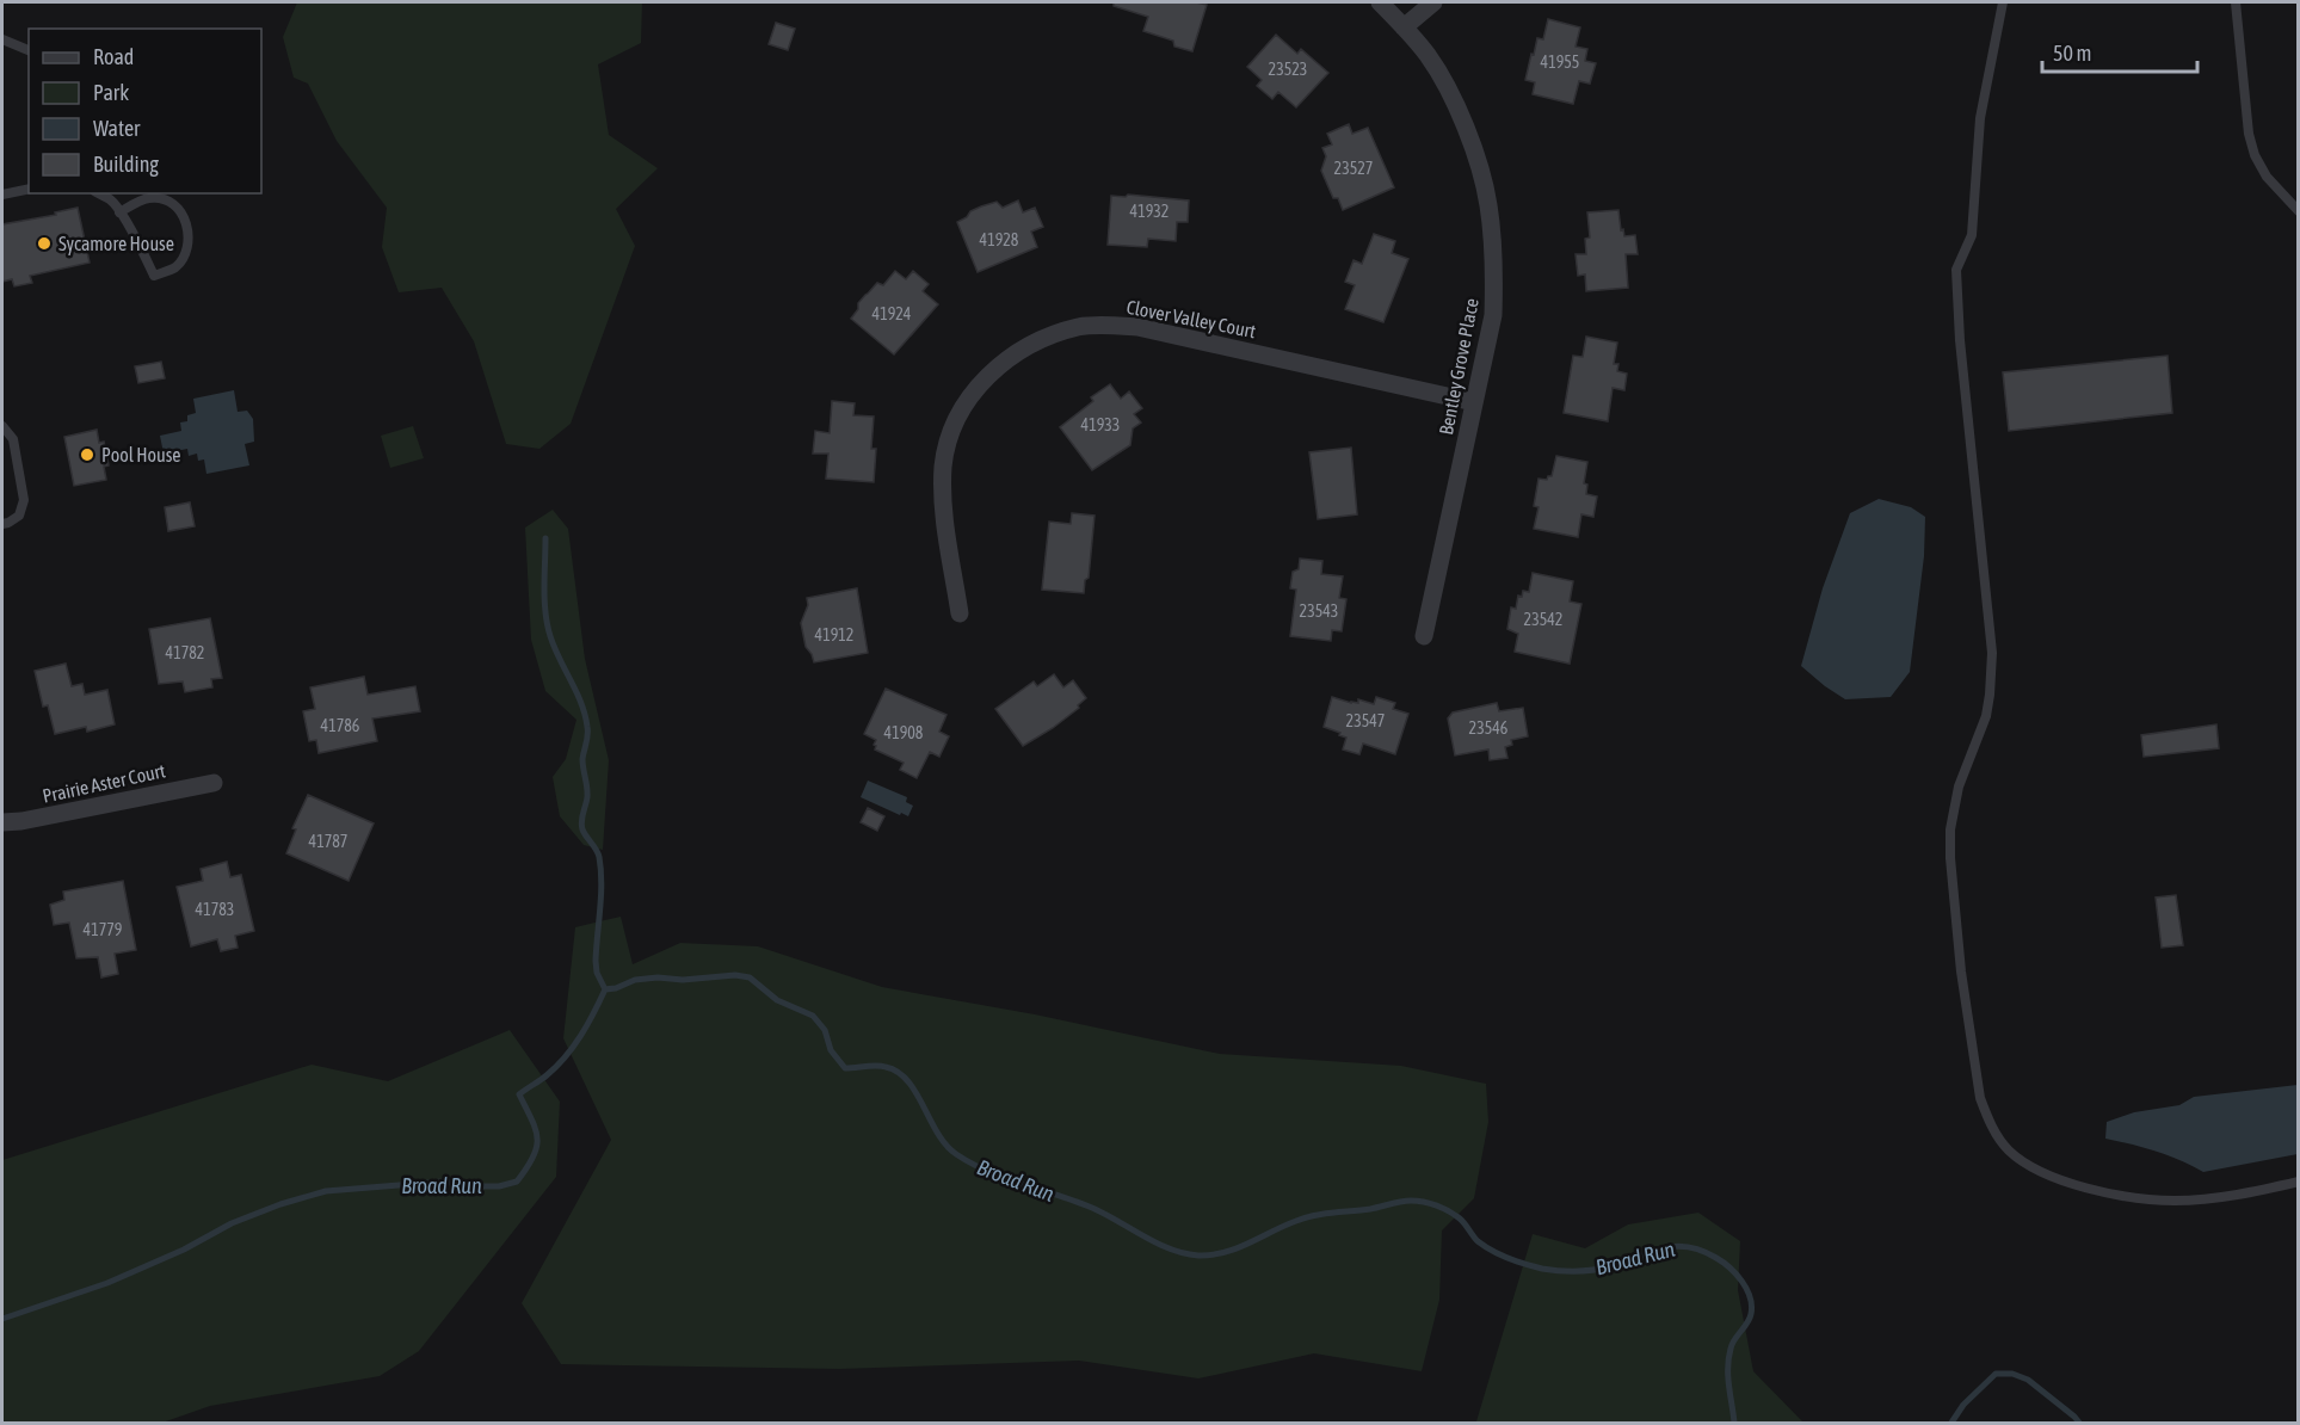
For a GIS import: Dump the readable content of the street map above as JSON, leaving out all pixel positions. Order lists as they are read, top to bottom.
{
  "streets": {
    "street": ["Clover Valley Court", "Bentley Grove Place", "Prairie Aster Court"]
  },
  "crossings": [
    ["Clover Valley Court", "Bentley Grove Place"]
  ],
  "water": ["Broad Run"],
  "places": ["Sycamore House", "Pool House"],
  "house_numbers": [
    "41955",
    "23523",
    "23527",
    "41932",
    "41928",
    "41924",
    "41933",
    "23543",
    "23542",
    "41912",
    "41782",
    "23547",
    "41786",
    "23546",
    "41908",
    "41787",
    "41783",
    "41779"
  ],
  "legend": [
    "Road",
    "Park",
    "Water",
    "Building"
  ],
  "scale_bar": "50 m"
}
